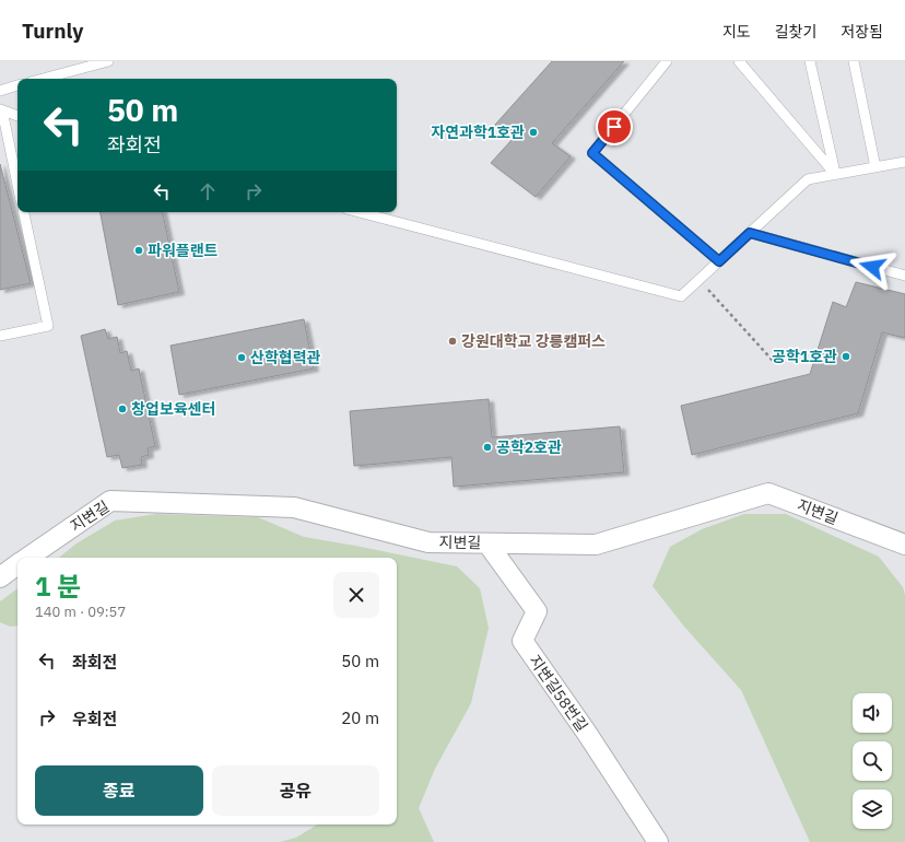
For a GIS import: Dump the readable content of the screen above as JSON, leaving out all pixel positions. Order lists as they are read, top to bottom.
{
  "streets": {
    "street": ["지변길", "지변길58번길"]
  },
  "crossings": [
    ["지변길", "지변길58번길"]
  ],
  "places": [
    "자연과학1호관",
    "파워플랜트",
    "강원대학교 강릉캠퍼스",
    "공학1호관",
    "산학협력관",
    "창업보육센터",
    "공학2호관"
  ],
  "page": {
    "header": "Turnly",
    "nav": ["지도", "길찾기", "저장됨"],
    "turn": ["50 m", "좌회전"],
    "heading": ["1 분", "140 m · 09:57"],
    "list": [
      {
        "name": "좌회전",
        "value": "50 m"
      },
      {
        "name": "우회전",
        "value": "20 m"
      }
    ],
    "buttons": ["종료", "공유"]
  }
}
